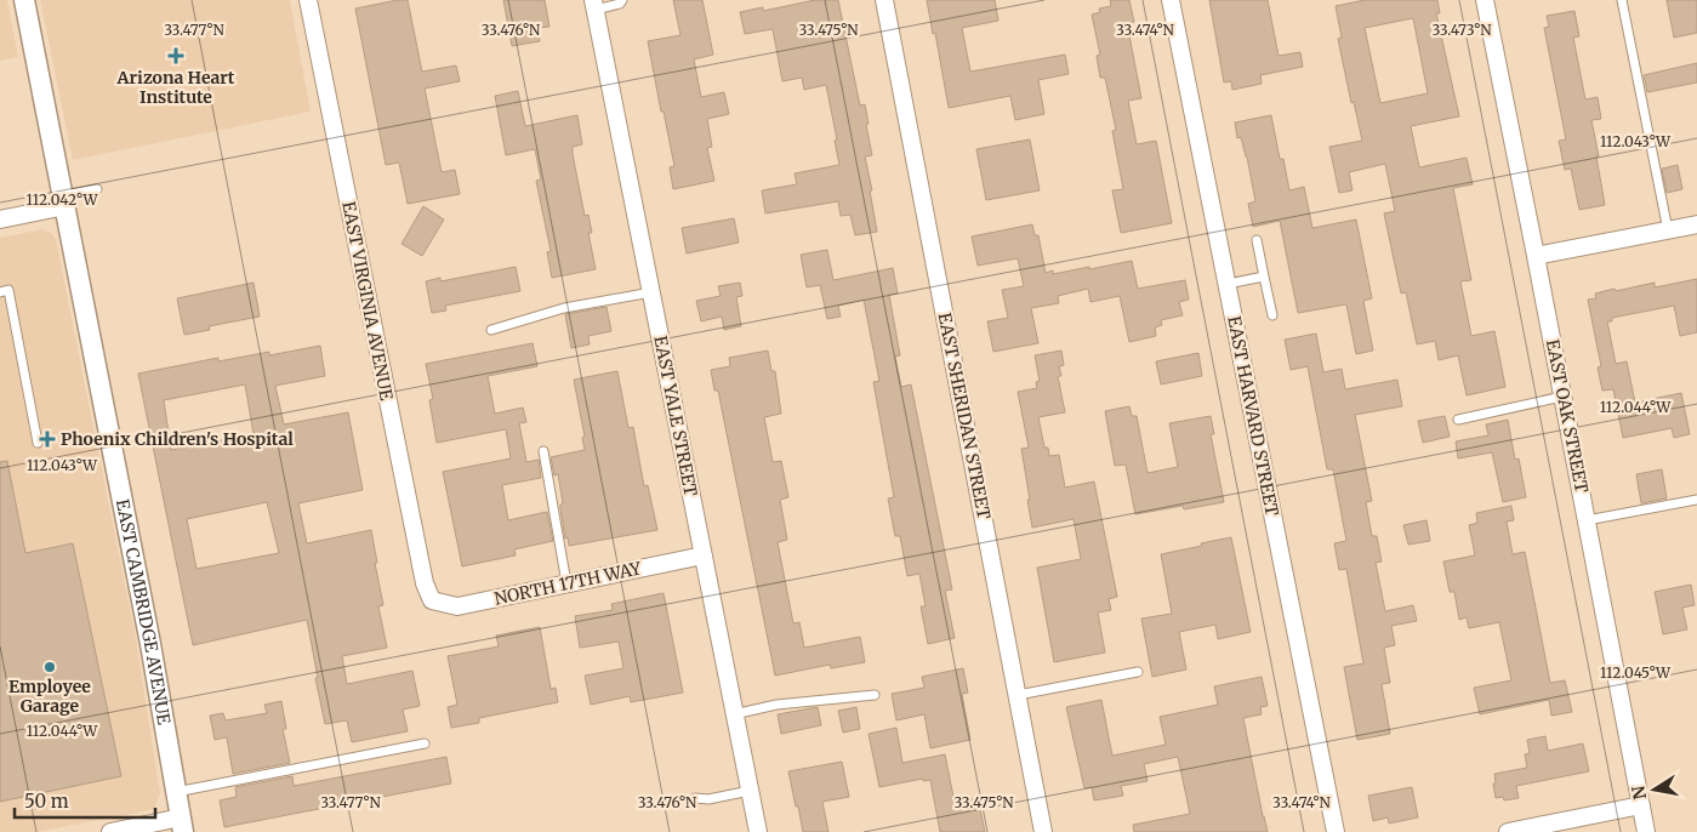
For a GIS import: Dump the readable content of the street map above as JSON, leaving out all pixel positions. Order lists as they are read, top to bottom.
{
  "streets": {
    "street": [
      "EAST VIRGINIA AVENUE",
      "EAST YALE STREET",
      "EAST SHERIDAN STREET",
      "EAST HARVARD STREET",
      "EAST OAK STREET",
      "NORTH 17TH WAY",
      "EAST CAMBRIDGE AVENUE"
    ]
  },
  "crossings": [
    ["EAST VIRGINIA AVENUE", "NORTH 17TH WAY"],
    ["EAST YALE STREET", "NORTH 17TH WAY"]
  ],
  "places": {
    "health": ["Arizona Heart Institute", "Phoenix Children's Hospital"],
    "other": ["Employee Garage"]
  },
  "scale_bar": "50 m",
  "north": "left",
  "coordinates": [
    "33.477°N",
    "33.476°N",
    "33.475°N",
    "33.474°N",
    "33.473°N",
    "112.043°W",
    "112.042°W",
    "112.044°W",
    "112.045°W"
  ]
}
